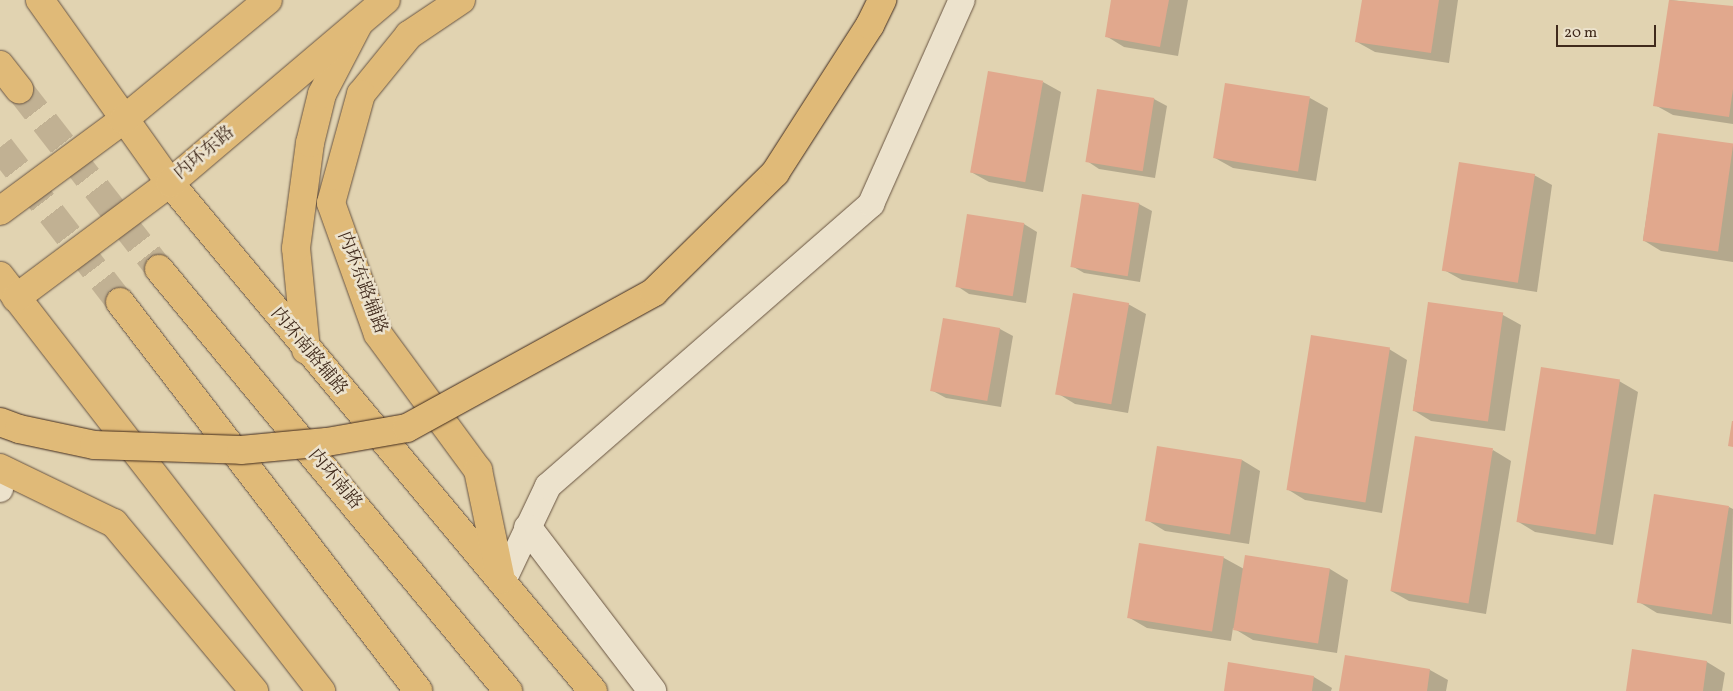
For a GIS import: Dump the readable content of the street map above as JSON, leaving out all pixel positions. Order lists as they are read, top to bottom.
{
  "streets": {
    "main road": [
      "内环东路",
      "内环东路辅路",
      "内环南路辅路",
      "内环南路"
    ]
  },
  "crossings": [
    ["内环东路", "内环南路辅路"],
    ["内环东路辅路", "内环南路辅路"]
  ],
  "scale_bar": "20 m"
}
